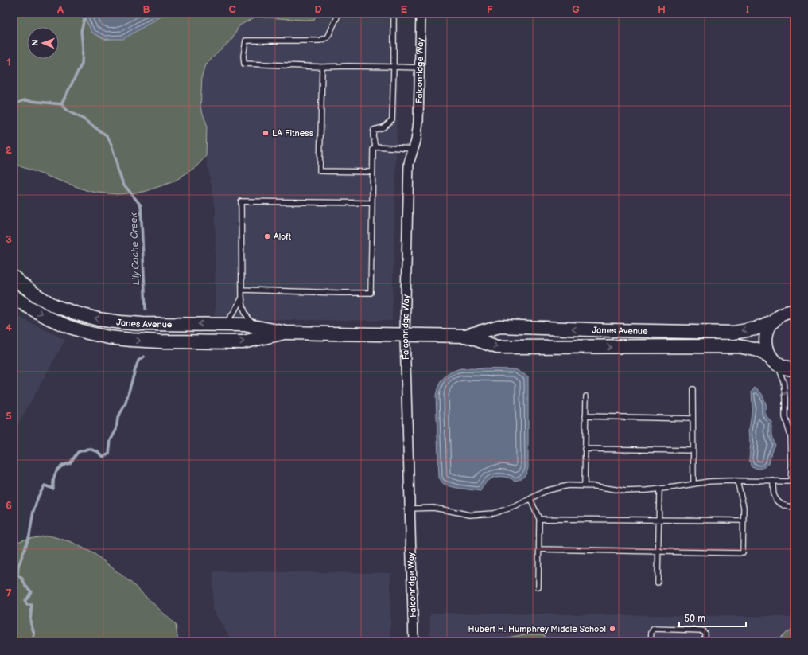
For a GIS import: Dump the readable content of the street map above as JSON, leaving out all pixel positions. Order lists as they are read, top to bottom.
{
  "streets": {
    "street": ["Falconridge Way", "Janes Avenue"]
  },
  "crossings": [
    ["Falconridge Way", "Janes Avenue"]
  ],
  "water": ["Lily Cache Creek"],
  "places": ["LA Fitness", "Aloft", "Hubert H. Humphrey Middle School"],
  "scale_bar": "50 m",
  "north": "left",
  "grid": {
    "columns": [
      "A",
      "B",
      "C",
      "D",
      "E",
      "F",
      "G",
      "H",
      "I"
    ],
    "rows": [
      "1",
      "2",
      "3",
      "4",
      "5",
      "6",
      "7"
    ]
  }
}
